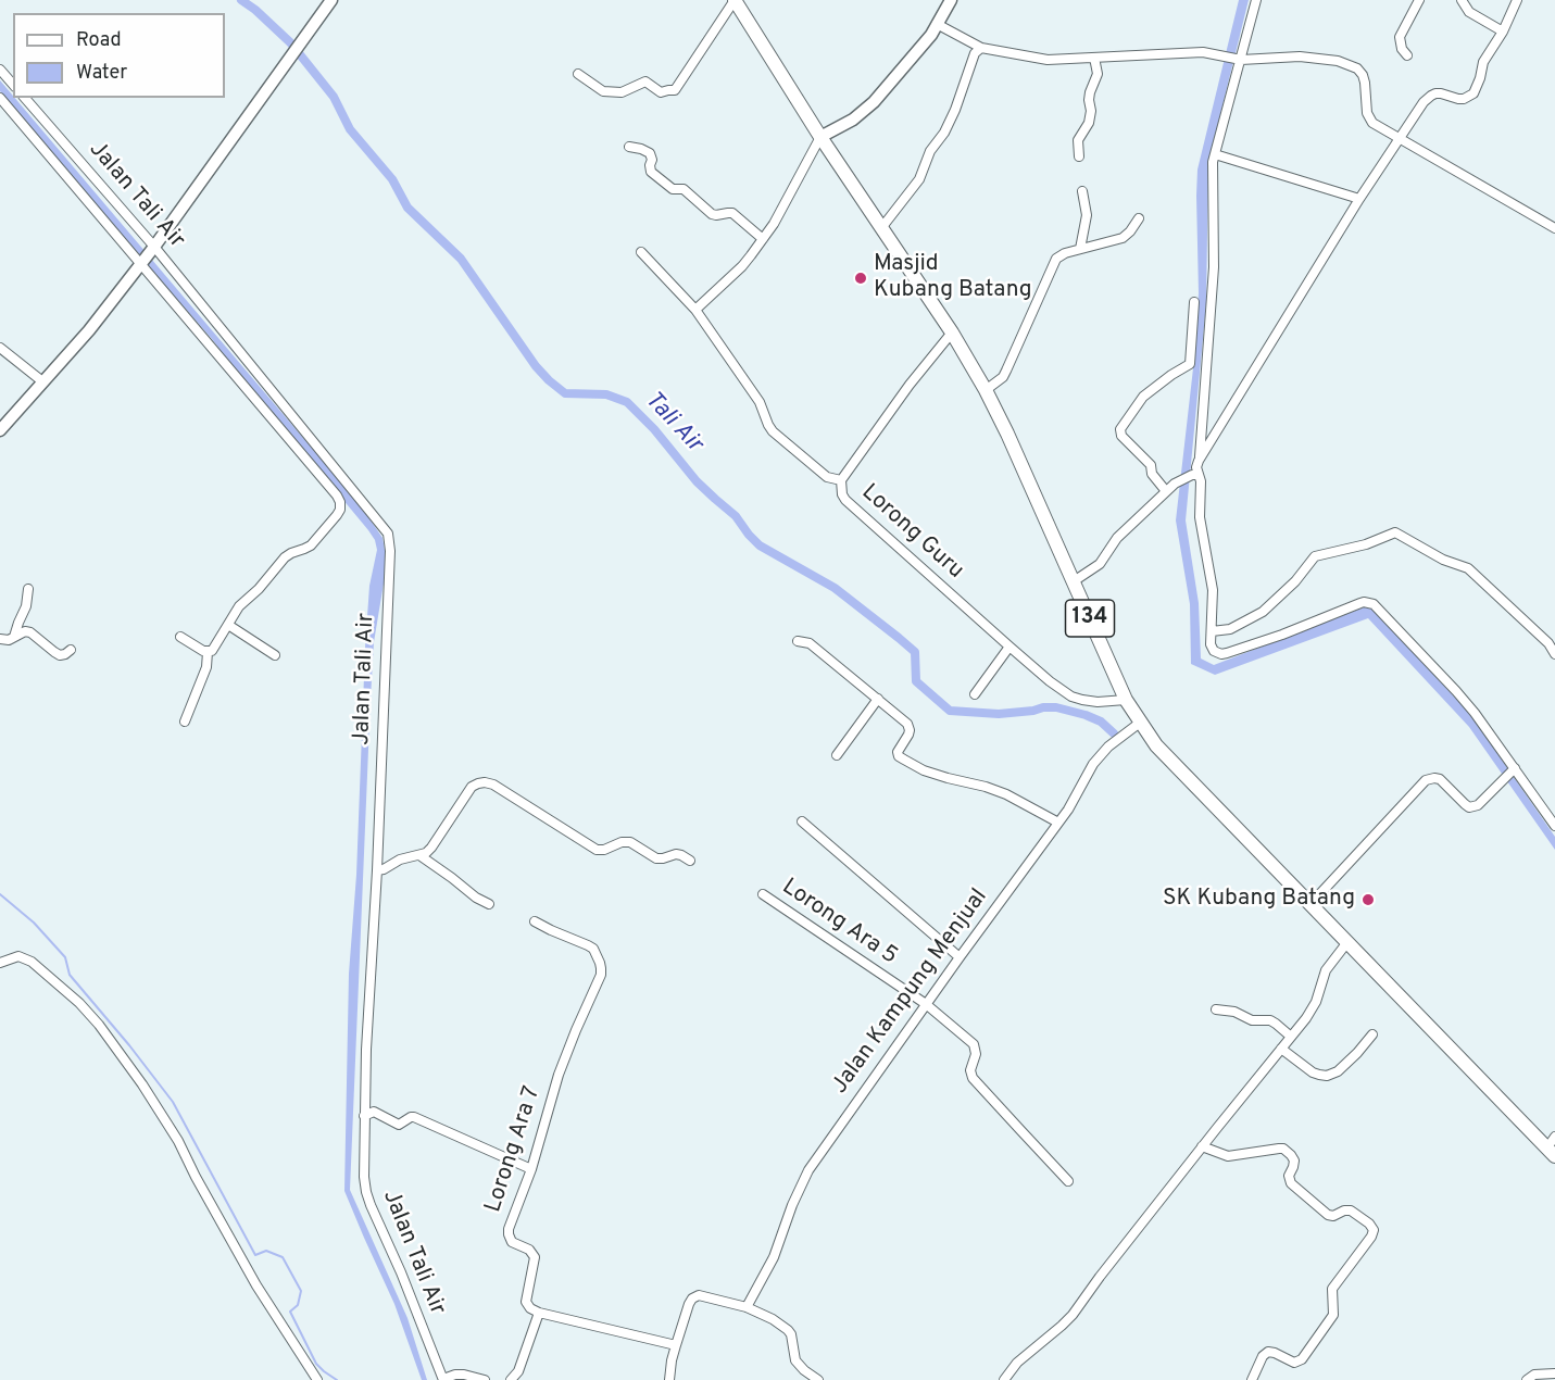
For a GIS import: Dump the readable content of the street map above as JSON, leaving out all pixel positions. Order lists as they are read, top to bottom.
{
  "streets": {
    "main road": ["134"],
    "street": [
      "Jalan Tali Air",
      "Lorong Guru",
      "Lorong Ara 5",
      "Jalan Kampung Menjual",
      "Lorong Ara 7"
    ]
  },
  "crossings": [
    ["Lorong Guru", "134"],
    ["134", "Jalan Kampung Menjual"],
    ["Lorong Ara 5", "Jalan Kampung Menjual"]
  ],
  "water": ["Tali Air"],
  "places": ["Masjid Kubang Batang", "SK Kubang Batang"],
  "legend": ["Road", "Water"]
}
